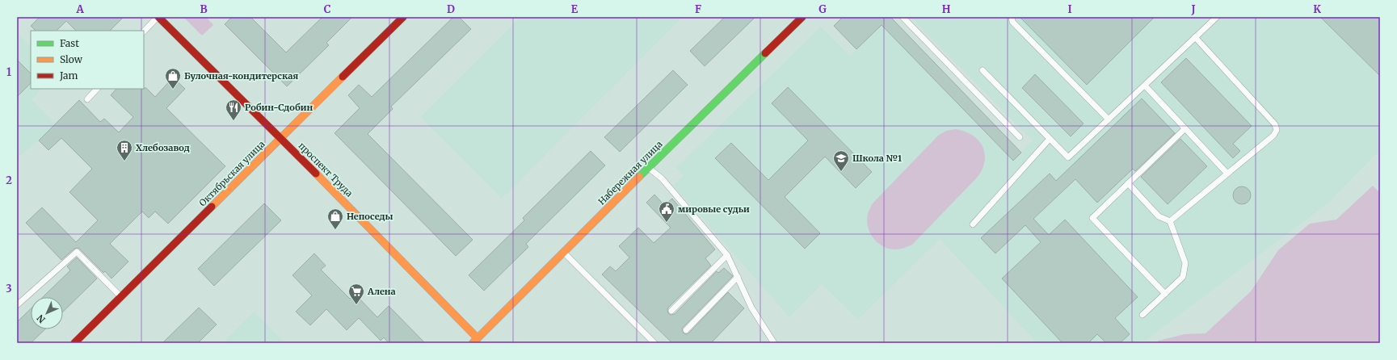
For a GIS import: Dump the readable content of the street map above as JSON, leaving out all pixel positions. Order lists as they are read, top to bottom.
{
  "streets": {
    "street": ["проспект Труда", "Набережная улица", "Октябрьская улица"]
  },
  "crossings": [
    ["проспект Труда", "Набережная улица"],
    ["проспект Труда", "Октябрьская улица"]
  ],
  "places": {
    "shop": ["Булочная-кондитерская", "Непоседы"],
    "restaurant": ["Робин-Сдобин"],
    "building": ["Хлебозавод"],
    "school or university": ["Школа №1"],
    "public building": ["мировые судьи"],
    "supermarket": ["Алена"]
  },
  "legend": ["Fast", "Slow", "Jam"],
  "north": "bottom left",
  "grid": {
    "columns": [
      "A",
      "B",
      "C",
      "D",
      "E",
      "F",
      "G",
      "H",
      "I",
      "J",
      "K"
    ],
    "rows": ["1", "2", "3"]
  }
}
